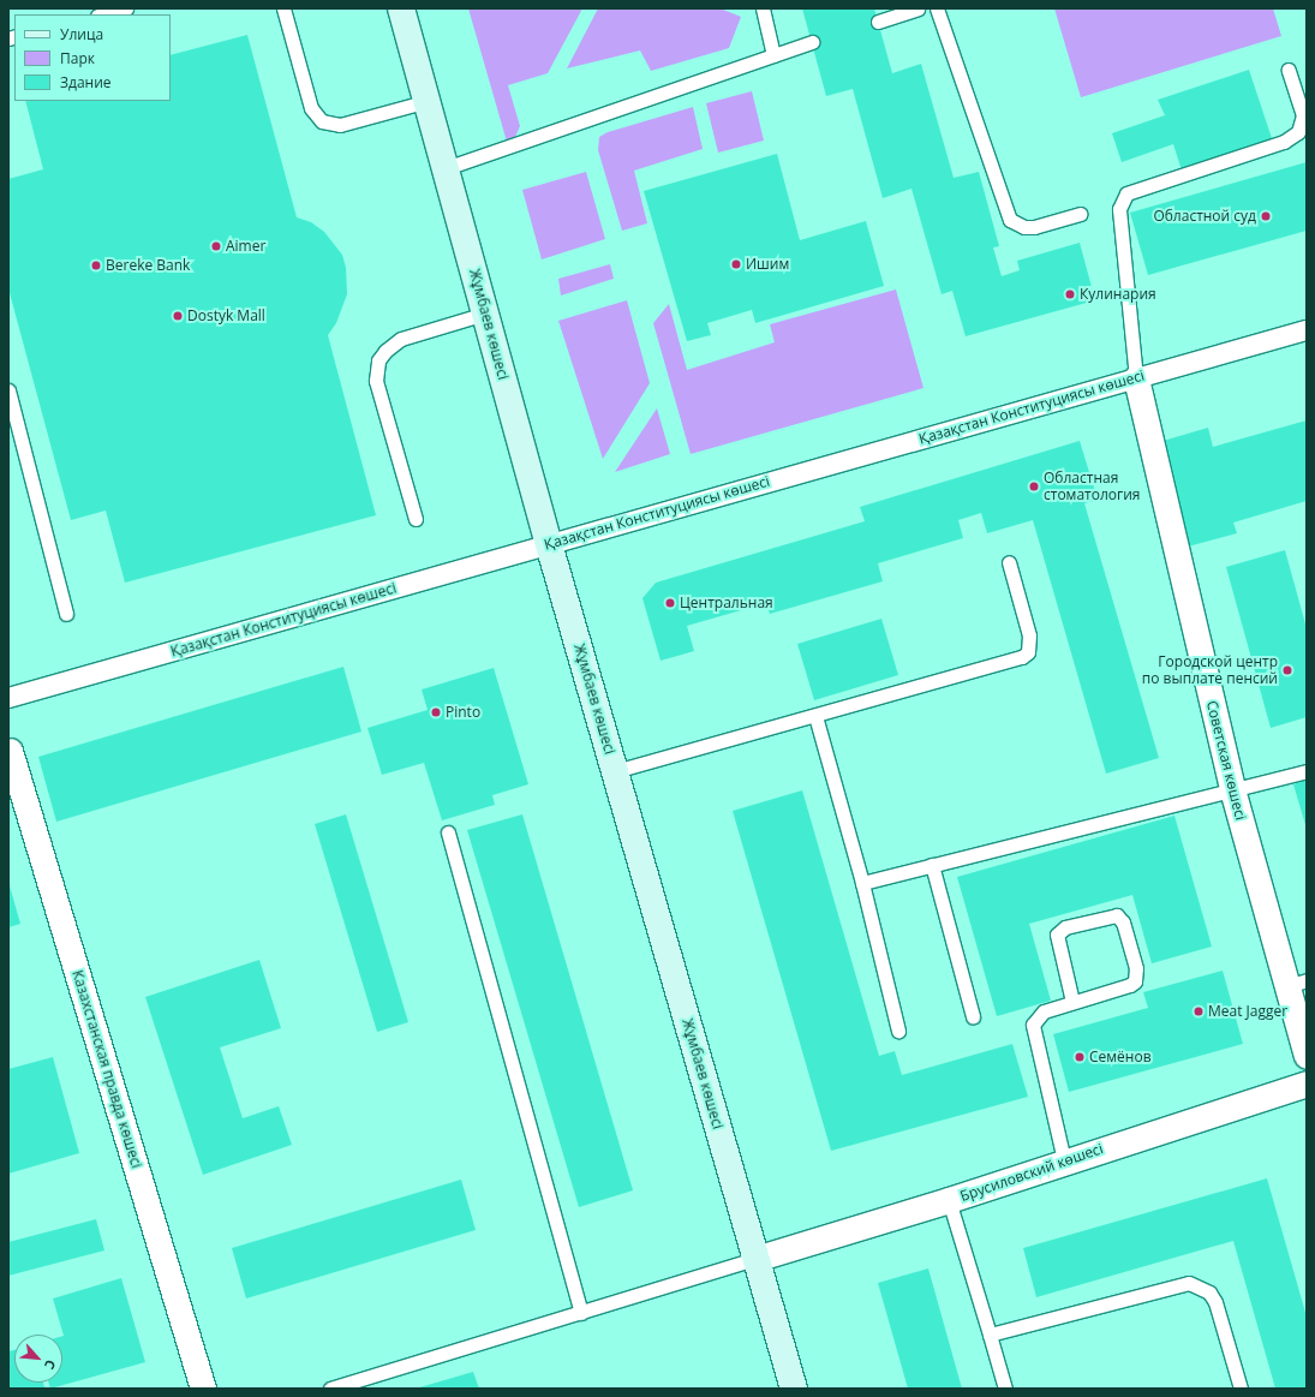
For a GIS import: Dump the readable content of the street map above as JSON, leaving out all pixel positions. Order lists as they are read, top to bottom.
{
  "streets": {
    "main road": ["Жұмбаев көшесі"],
    "street": [
      "Қазақстан Конституциясы көшесі",
      "Советская көшесі",
      "Казахстанская правда көшесі",
      "Брусиловский көшесі"
    ]
  },
  "crossings": [
    ["Жұмбаев көшесі", "Қазақстан Конституциясы көшесі"],
    ["Жұмбаев көшесі", "Брусиловский көшесі"],
    ["Қазақстан Конституциясы көшесі", "Советская көшесі"]
  ],
  "places": [
    "Областной суд",
    "Aimer",
    "Ишим",
    "Bereke Bank",
    "Кулинария",
    "Dostyk Mall",
    "Областная стоматология",
    "Центральная",
    "Городской центр по выплате пенсий",
    "Pinto",
    "Meat Jagger",
    "Семёнов"
  ],
  "legend": ["Улица", "Парк", "Здание"],
  "north": "bottom right"
}
